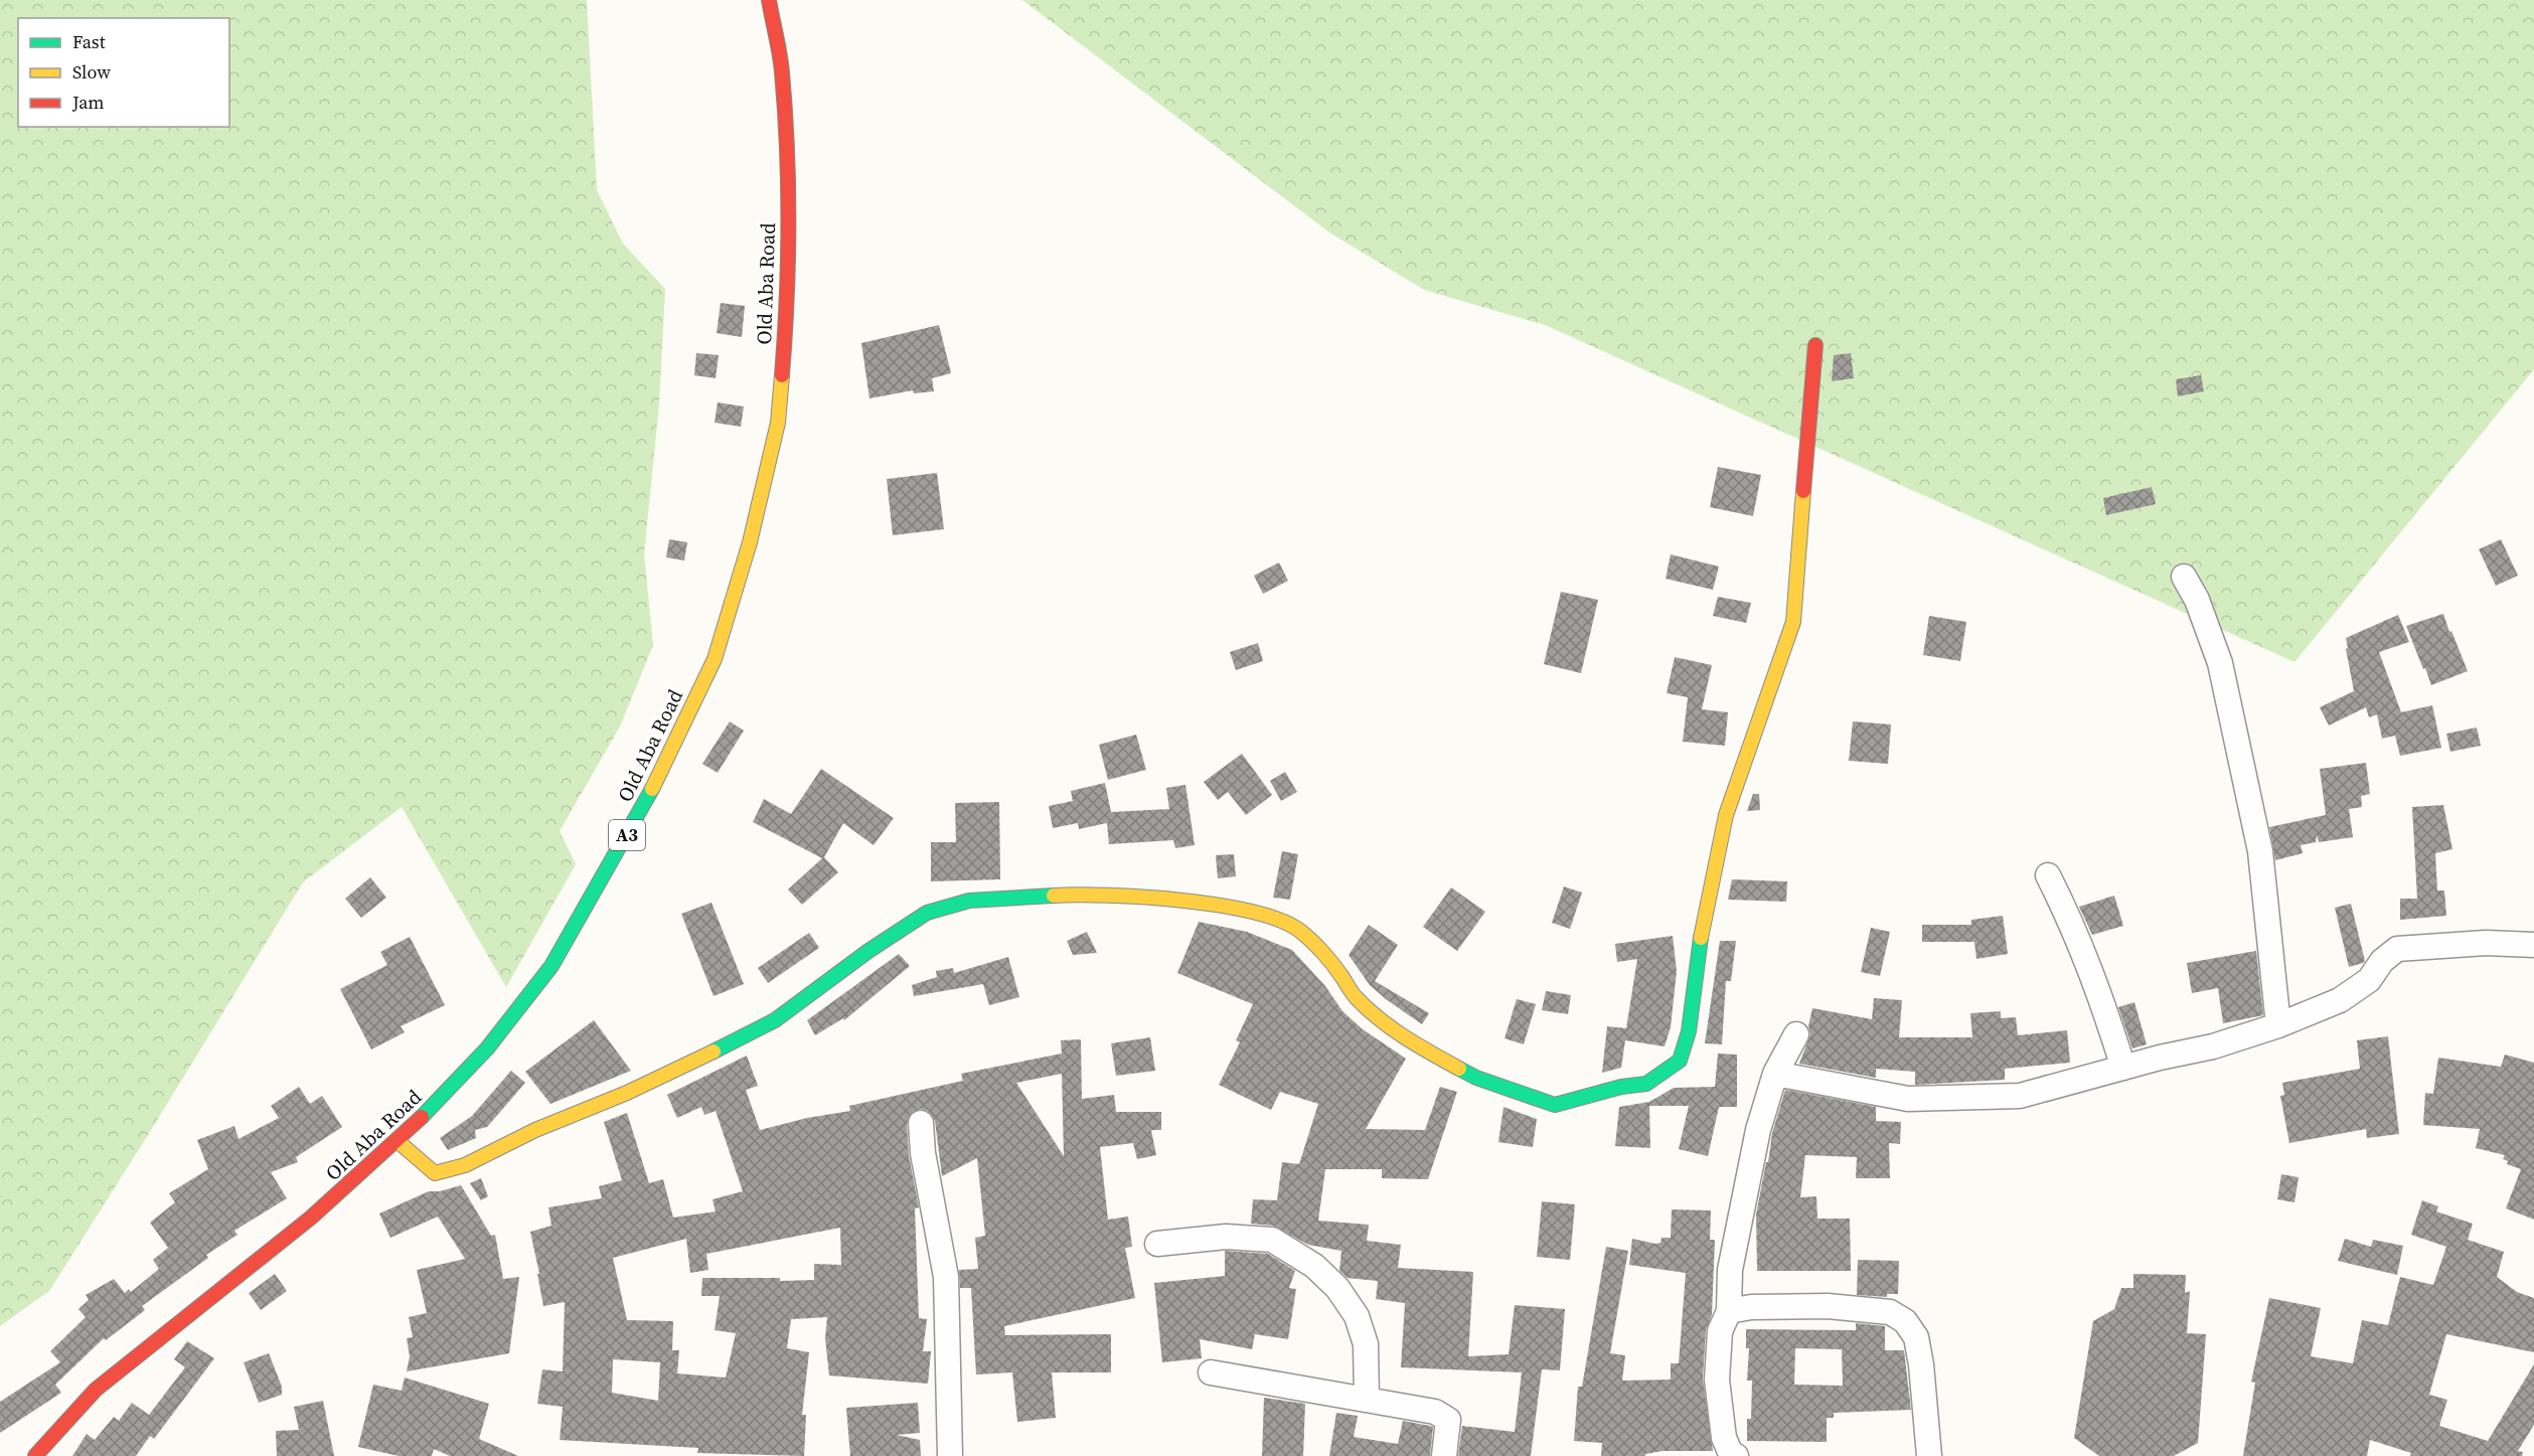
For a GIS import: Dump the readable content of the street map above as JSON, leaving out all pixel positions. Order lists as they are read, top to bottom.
{
  "streets": {
    "street": ["Old Aba Road", "A3"]
  },
  "legend": ["Fast", "Slow", "Jam"]
}
